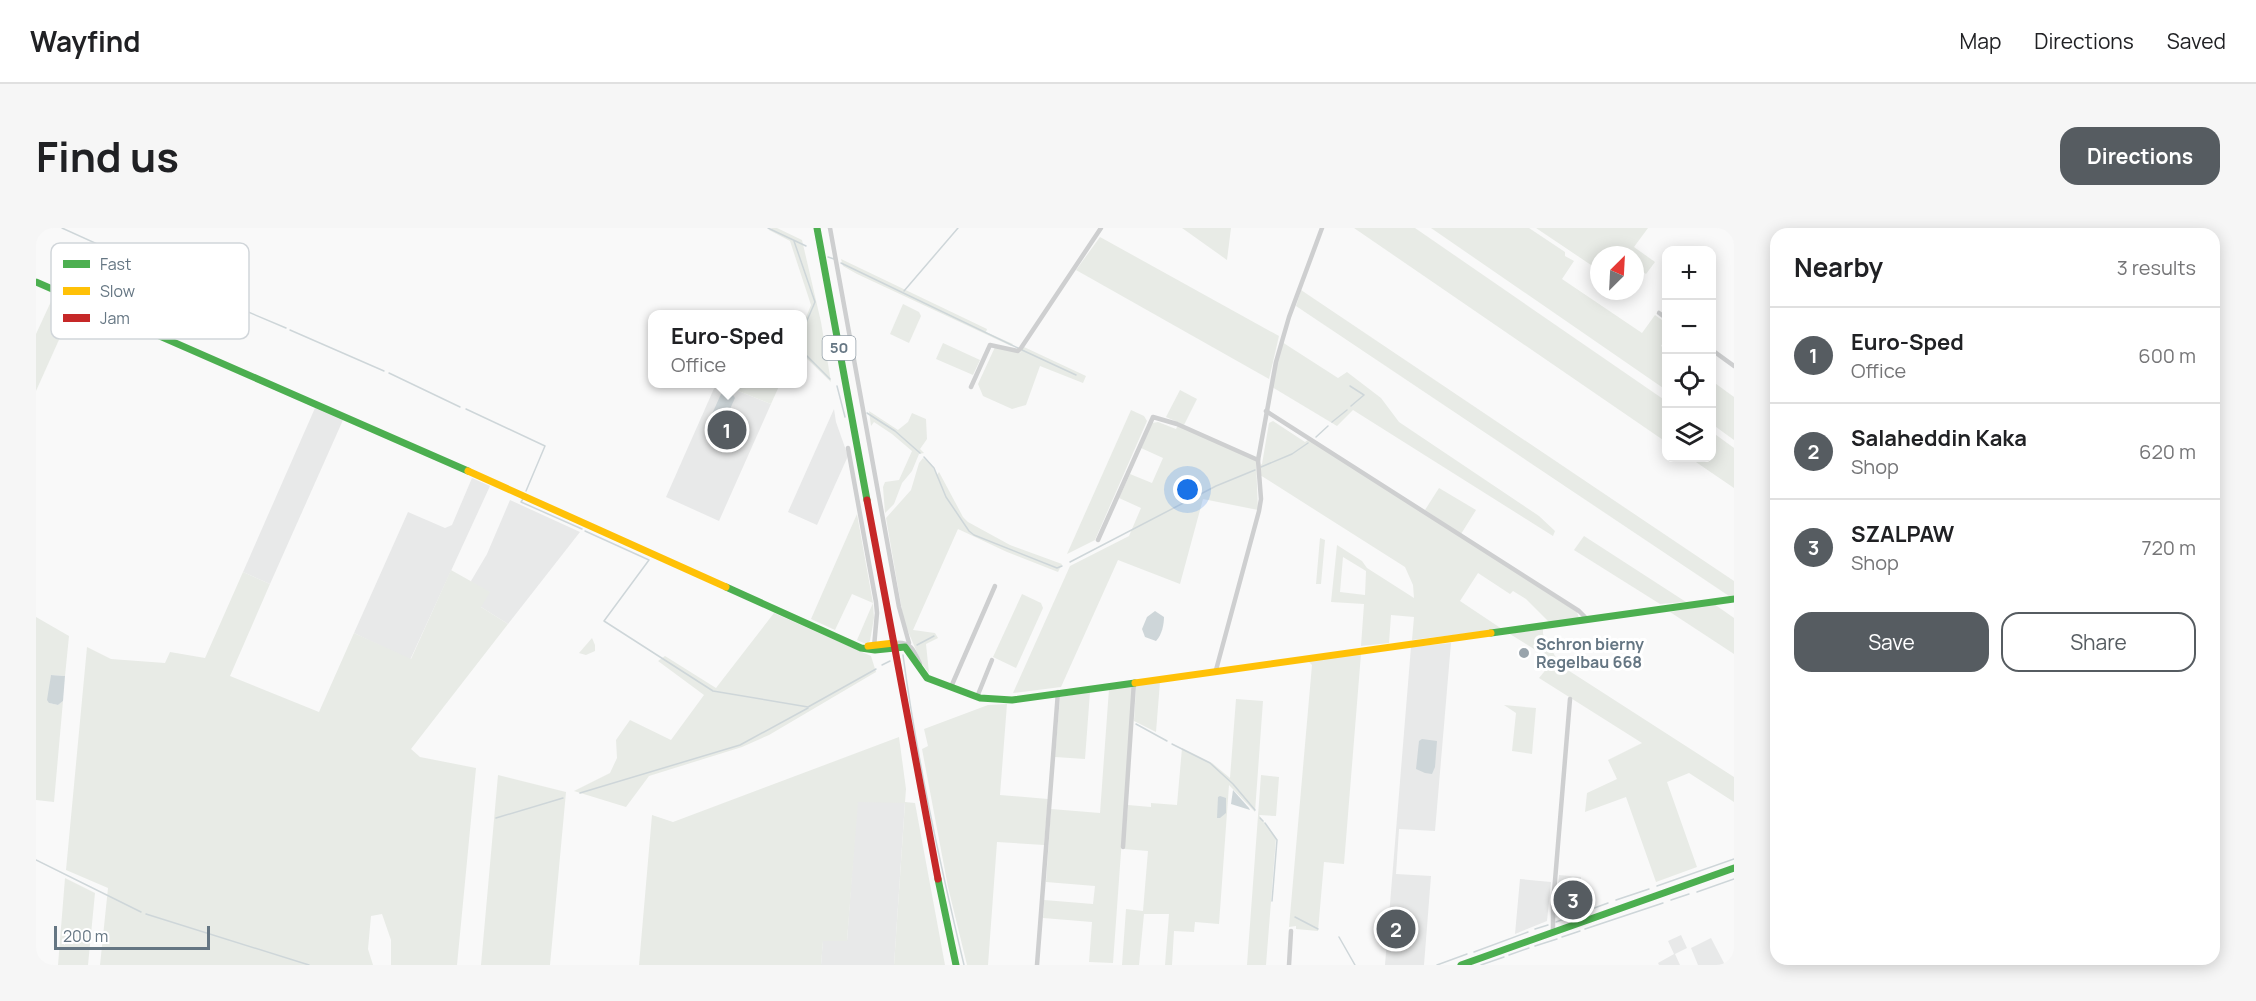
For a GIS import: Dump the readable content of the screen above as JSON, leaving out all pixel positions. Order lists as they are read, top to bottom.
{
  "streets": {
    "street": ["50"]
  },
  "places": ["Schron bierny Regelbau 668"],
  "legend": ["Fast", "Slow", "Jam"],
  "scale_bar": "200 m",
  "north": "top right",
  "page": {
    "header": "Wayfind",
    "nav": ["Map", "Directions", "Saved"],
    "title": "Find us",
    "buttons": [
      "Directions",
      ["Save", "Share"]
    ],
    "heading": ["Nearby", "3 results"],
    "map_buttons": ["+", "−"],
    "list": [
      {
        "mark": "1",
        "name": "Euro-Sped",
        "note": "Office",
        "value": "600 m"
      },
      {
        "mark": "2",
        "name": "Salaheddin Kaka",
        "note": "Shop",
        "value": "620 m"
      },
      {
        "mark": "3",
        "name": "SZALPAW",
        "note": "Shop",
        "value": "720 m"
      }
    ],
    "popup": ["Euro-Sped", "Office"],
    "pins": ["1", "3", "2"],
    "scale": "200 m"
  }
}
